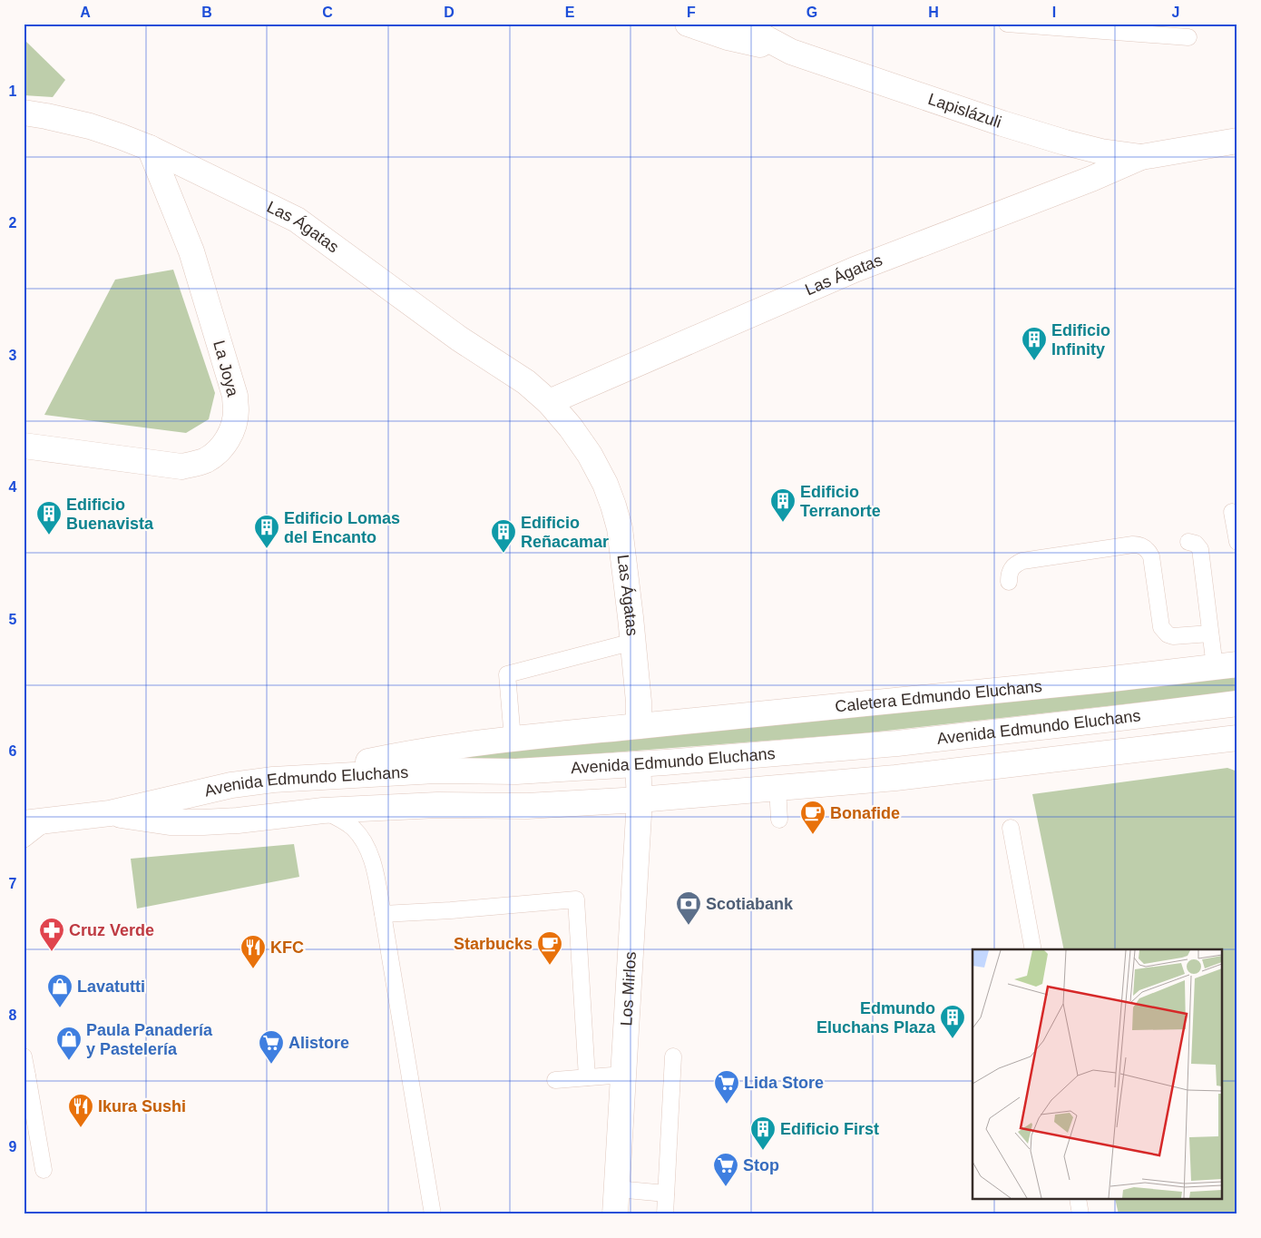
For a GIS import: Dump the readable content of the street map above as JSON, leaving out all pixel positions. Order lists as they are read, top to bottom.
{
  "streets": {
    "street": [
      "Lapislázuli",
      "Las Ágatas",
      "La Joya",
      "Caletera Edmundo Eluchans",
      "Avenida Edmundo Eluchans",
      "Los Mirlos"
    ]
  },
  "crossings": [
    ["Lapislázuli", "Las Ágatas"],
    ["Las Ágatas", "La Joya"],
    ["Las Ágatas", "Caletera Edmundo Eluchans"],
    ["Caletera Edmundo Eluchans", "Avenida Edmundo Eluchans"],
    ["Avenida Edmundo Eluchans", "Los Mirlos"]
  ],
  "places": {
    "building": [
      "Edificio Infinity",
      "Edificio Terranorte",
      "Edificio Buenavista",
      "Edificio Lomas del Encanto",
      "Edificio Reñacamar",
      "Edmundo Eluchans Plaza",
      "Edificio First"
    ],
    "cafe": ["Bonafide", "Starbucks"],
    "bank": ["Scotiabank"],
    "pharmacy": ["Cruz Verde"],
    "restaurant": ["KFC", "Ikura Sushi"],
    "shop": ["Lavatutti", "Paula Panadería y Pastelería"],
    "supermarket": ["Alistore", "Lida Store", "Stop"]
  },
  "grid": {
    "columns": [
      "A",
      "B",
      "C",
      "D",
      "E",
      "F",
      "G",
      "H",
      "I",
      "J"
    ],
    "rows": [
      "1",
      "2",
      "3",
      "4",
      "5",
      "6",
      "7",
      "8",
      "9"
    ]
  }
}
